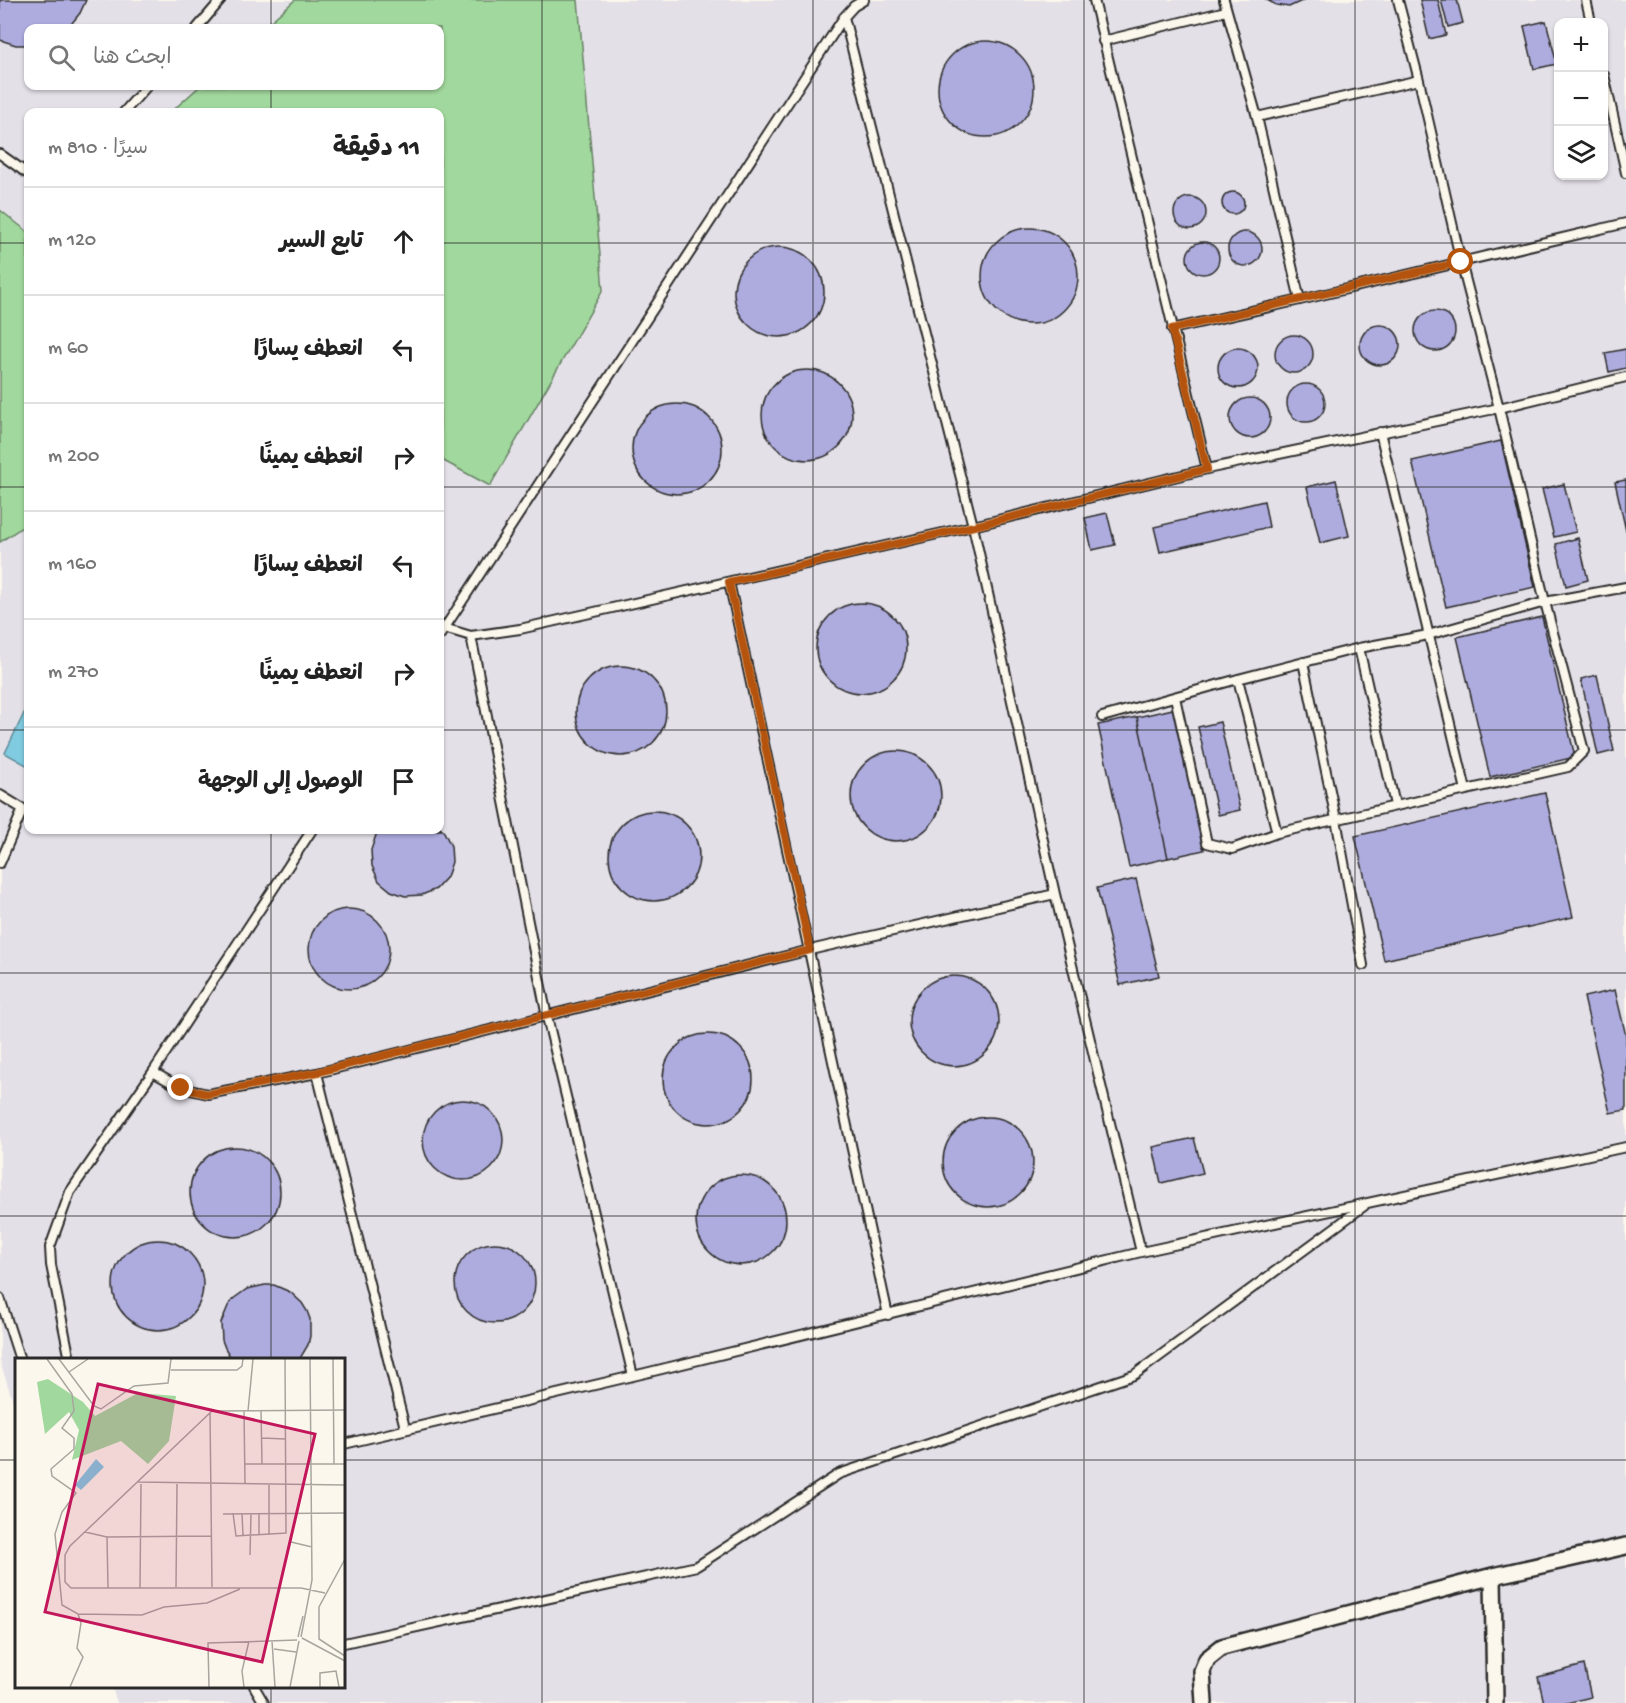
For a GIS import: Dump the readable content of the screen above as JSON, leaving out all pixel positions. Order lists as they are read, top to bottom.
{
  "page": {
    "map_buttons": ["+", "−"],
    "search": "ابحث هنا",
    "heading": ["11 دقيقة", "سيرًا · 810 m"],
    "list": [
      ["تابع السير", "120 m"],
      ["انعطف يسارًا", "60 m"],
      ["انعطف يمينًا", "200 m"],
      ["انعطف يسارًا", "160 m"],
      ["انعطف يمينًا", "270 m"],
      "الوصول إلى الوجهة"
    ]
  }
}
